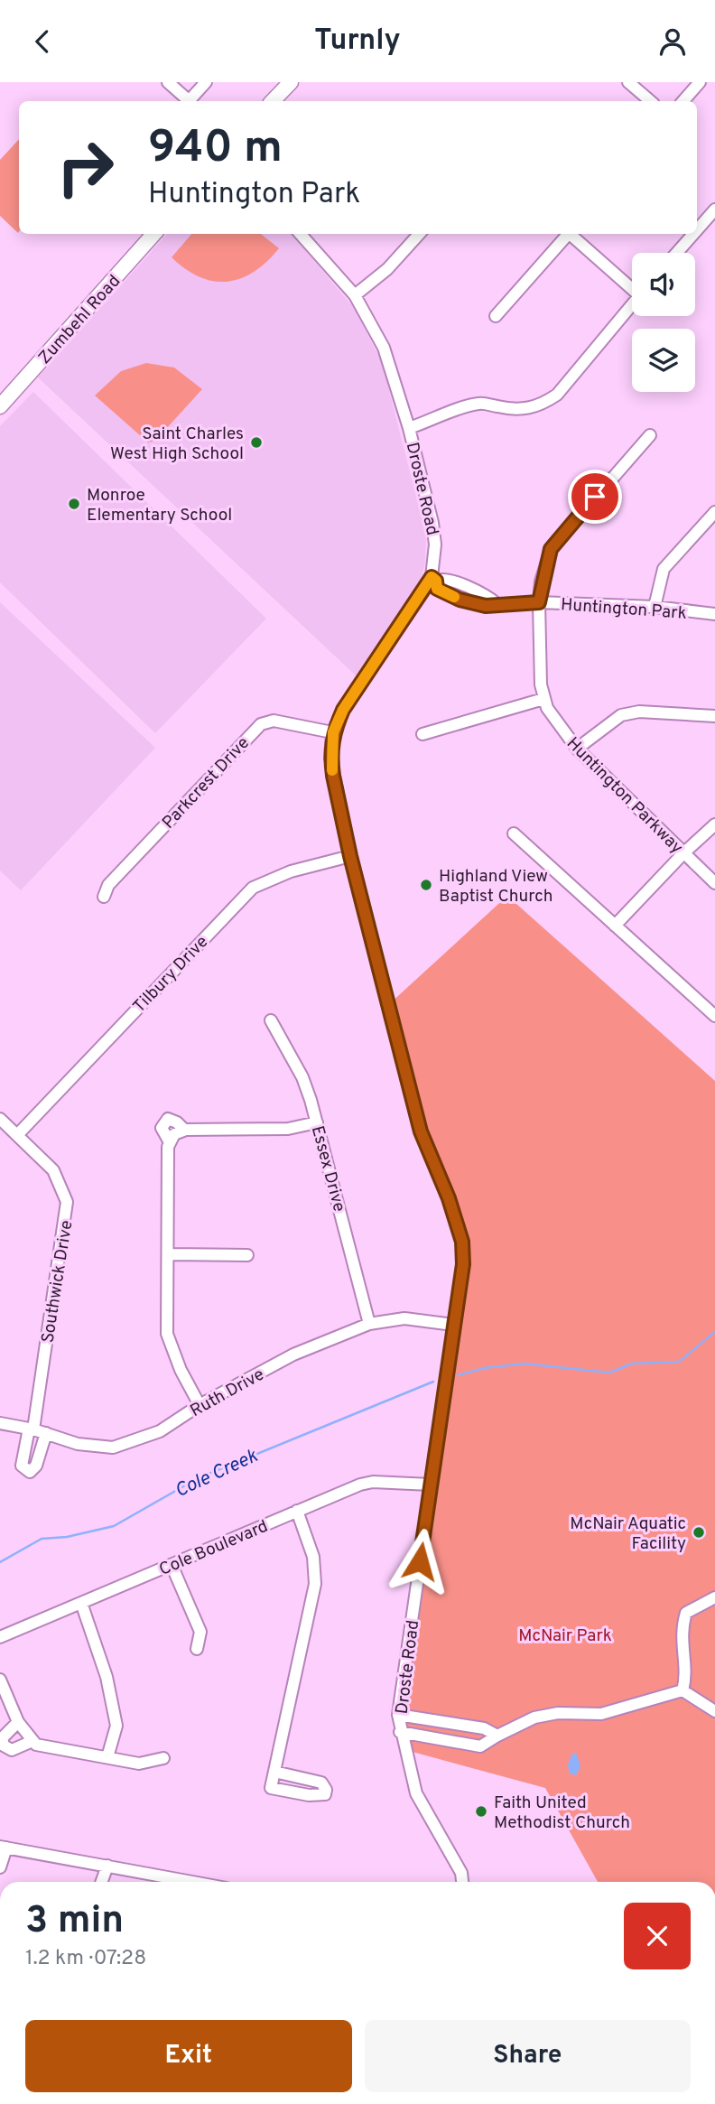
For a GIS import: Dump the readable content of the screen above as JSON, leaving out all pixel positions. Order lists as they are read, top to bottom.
{
  "streets": {
    "main road": ["Zumbehl Road"],
    "street": [
      "Droste Road",
      "Huntington Park",
      "Parkcrest Drive",
      "Huntington Parkway",
      "Tilbury Drive",
      "Essex Drive",
      "Southwick Drive",
      "Ruth Drive",
      "Cole Boulevard"
    ]
  },
  "crossings": [
    ["Droste Road", "Huntington Park"],
    ["Droste Road", "Parkcrest Drive"],
    ["Droste Road", "Tilbury Drive"],
    ["Droste Road", "Ruth Drive"],
    ["Droste Road", "Cole Boulevard"],
    ["Tilbury Drive", "Southwick Drive"],
    ["Essex Drive", "Ruth Drive"],
    ["Southwick Drive", "Ruth Drive"]
  ],
  "water": ["Cole Creek"],
  "parks": ["McNair Park"],
  "places": [
    "Saint Charles West High School",
    "Monroe Elementary School",
    "Highland View Baptist Church",
    "McNair Aquatic Facility",
    "Faith United Methodist Church"
  ],
  "page": {
    "header": "Turnly",
    "turn": ["940 m", "Huntington Park"],
    "heading": ["3 min", "1.2 km · 07:28"],
    "buttons": ["Exit", "Share"]
  }
}
